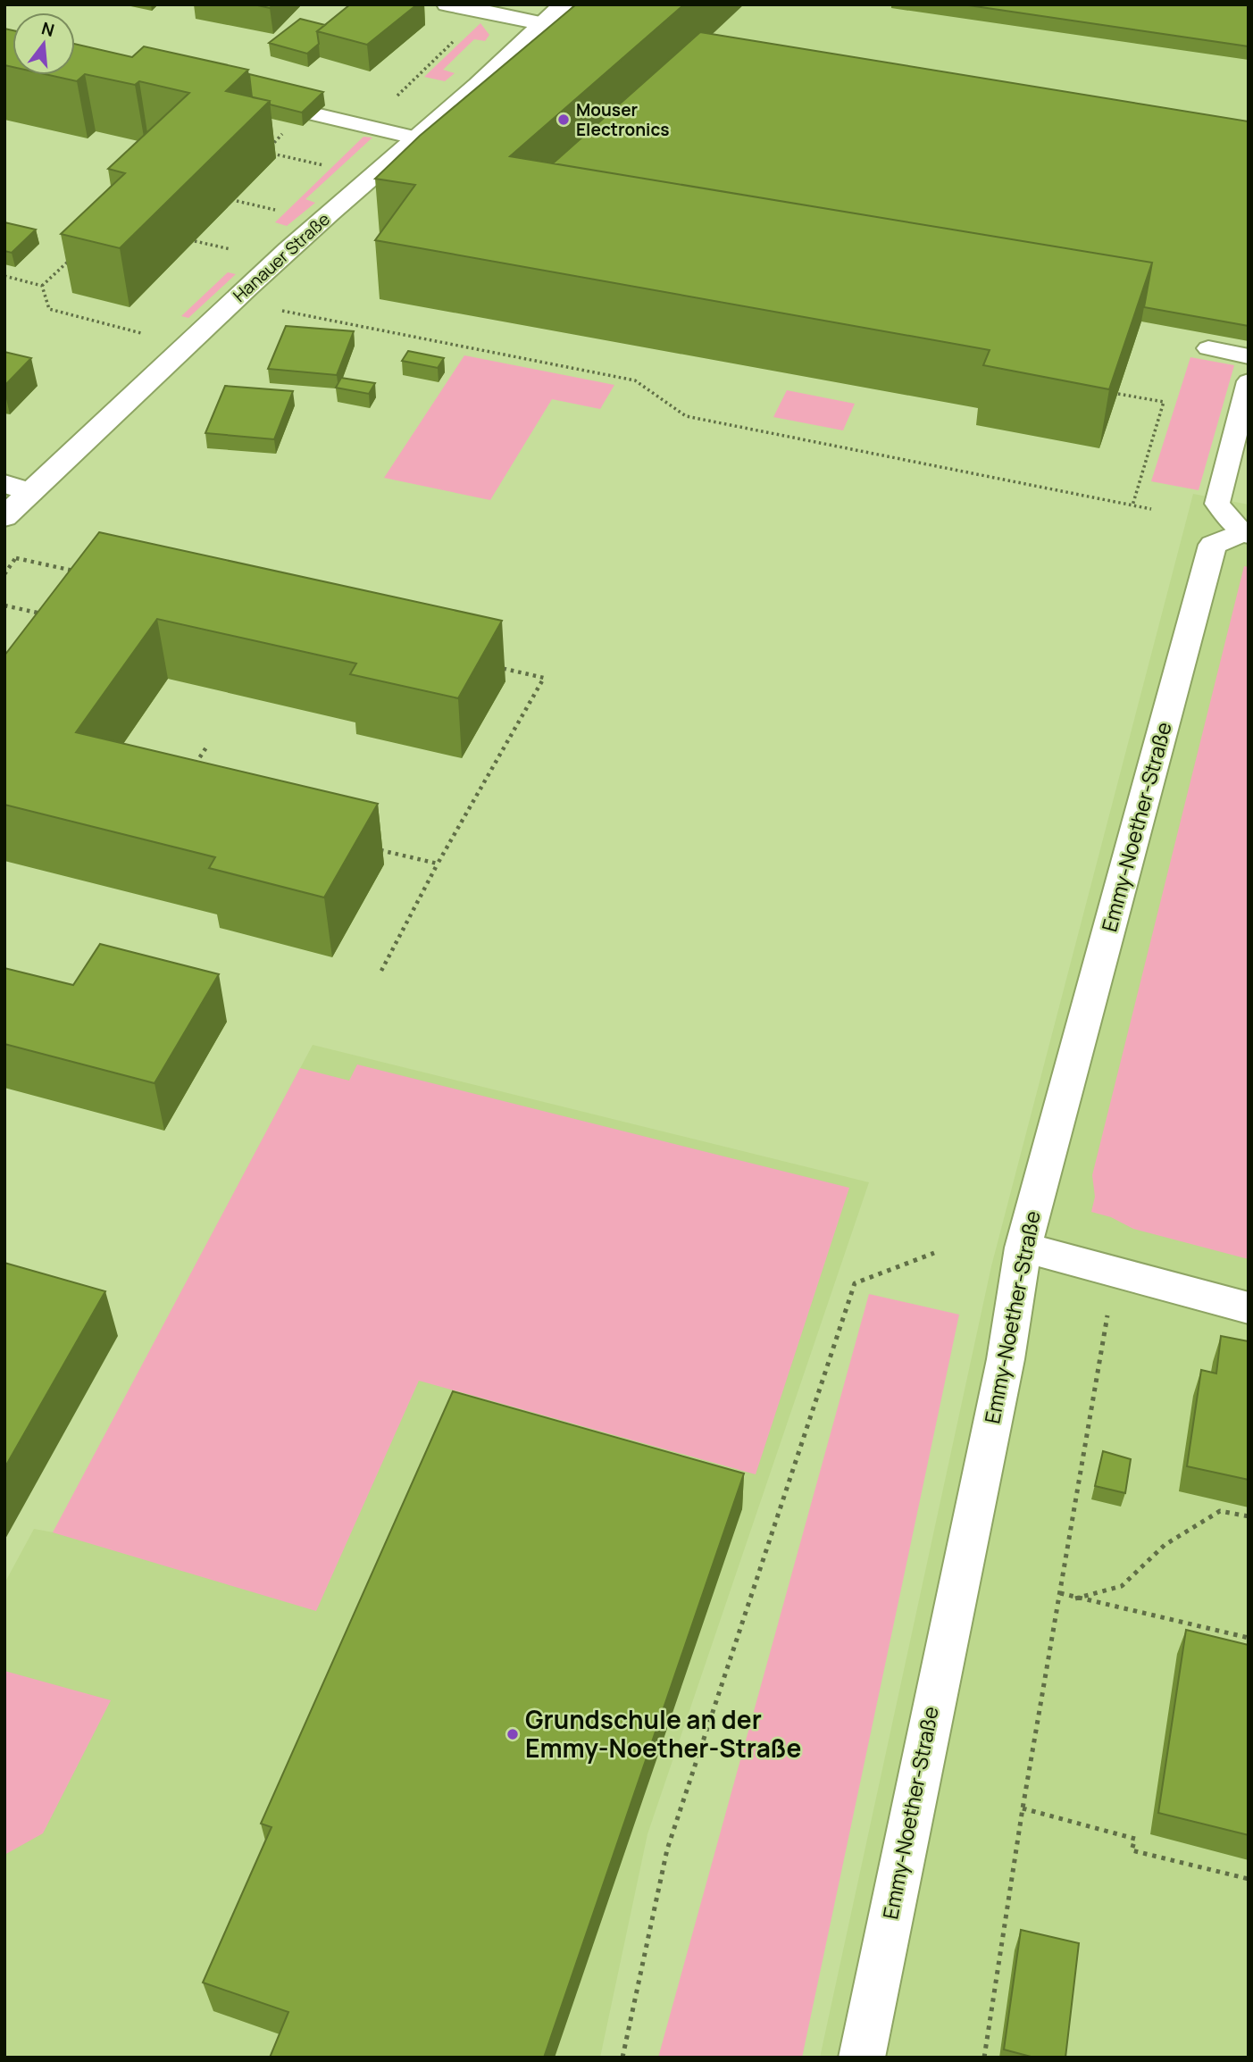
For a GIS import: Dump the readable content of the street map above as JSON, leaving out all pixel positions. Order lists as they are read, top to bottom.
{
  "streets": {
    "street": ["Hanauer Straße", "Emmy-Noether-Straße"]
  },
  "places": ["Mouser Electronics", "Grundschule an der Emmy-Noether-Straße"],
  "north": "top"
}
